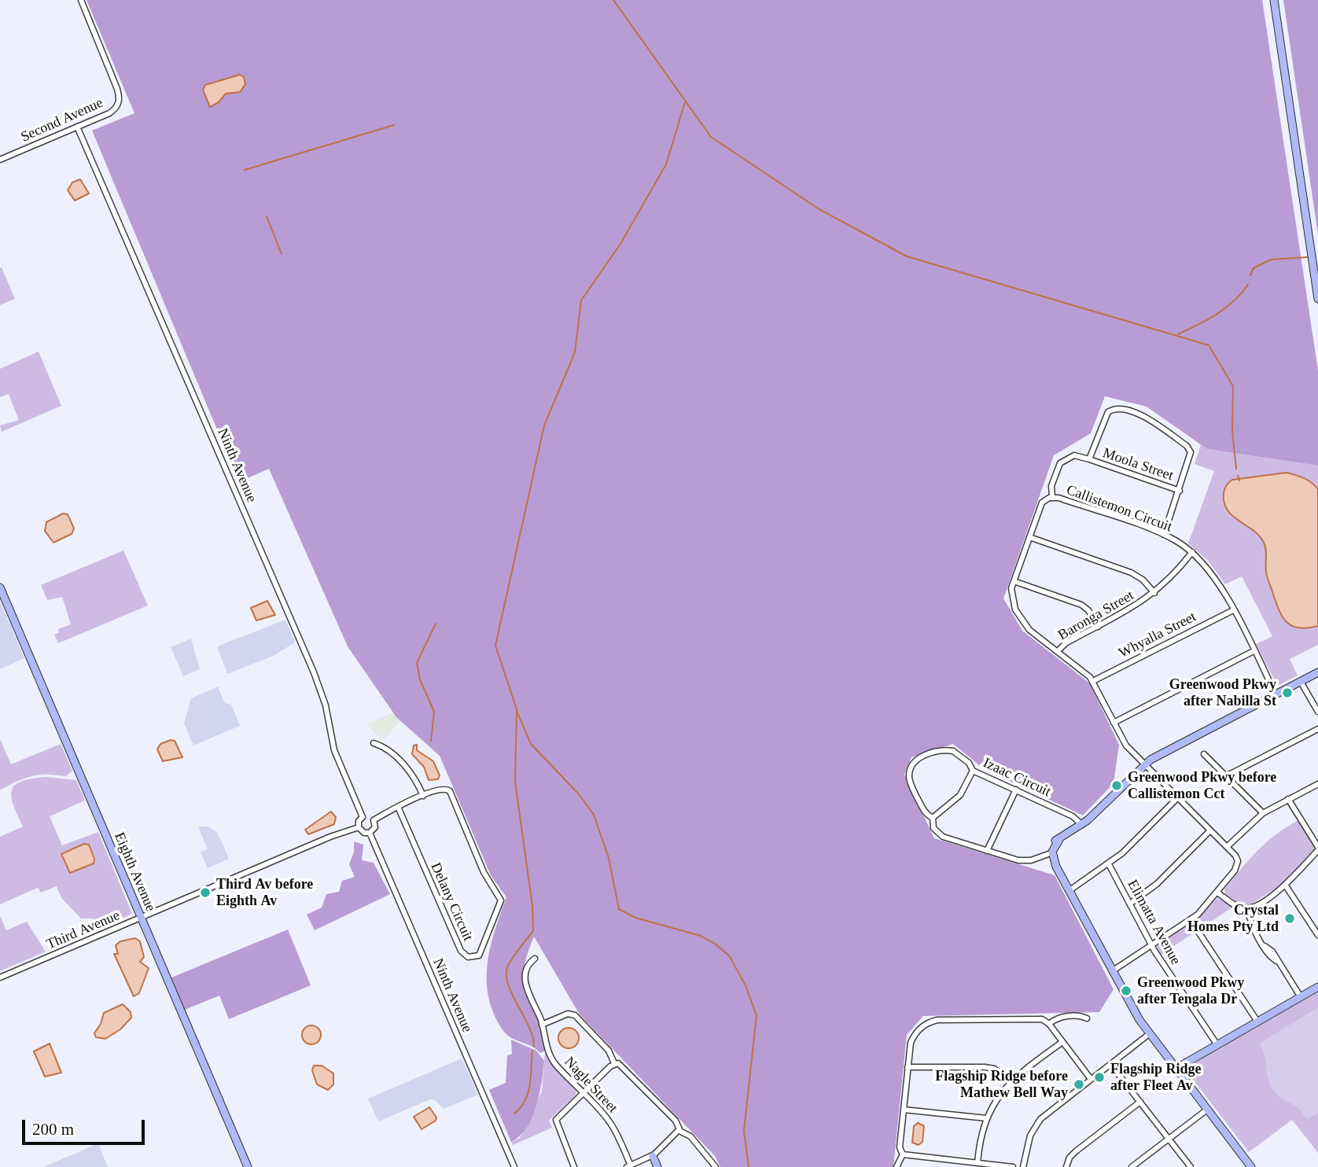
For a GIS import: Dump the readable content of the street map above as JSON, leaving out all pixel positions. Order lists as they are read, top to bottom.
{
  "streets": {
    "street": [
      "Second Avenue",
      "Moola Street",
      "Ninth Avenue",
      "Callistemon Circuit",
      "Baronga Street",
      "Whyalla Street",
      "Izaac Circuit",
      "Eighth Avenue",
      "Delany Circuit",
      "Elimatta Avenue",
      "Third Avenue",
      "Nagle Street"
    ]
  },
  "crossings": [
    ["Second Avenue", "Ninth Avenue"],
    ["Ninth Avenue", "Delany Circuit"],
    ["Ninth Avenue", "Third Avenue"],
    ["Callistemon Circuit", "Baronga Street"],
    ["Callistemon Circuit", "Whyalla Street"],
    ["Eighth Avenue", "Third Avenue"],
    ["Delany Circuit", "Third Avenue"]
  ],
  "places": [
    "Greenwood Pkwy after Nabilla St",
    "Greenwood Pkwy before Callistemon Cct",
    "Third Av before Eighth Av",
    "Crystal Homes Pty Ltd",
    "Greenwood Pkwy after Tengala Dr",
    "Flagship Ridge after Fleet Av",
    "Flagship Ridge before Mathew Bell Way"
  ],
  "scale_bar": "200 m"
}
